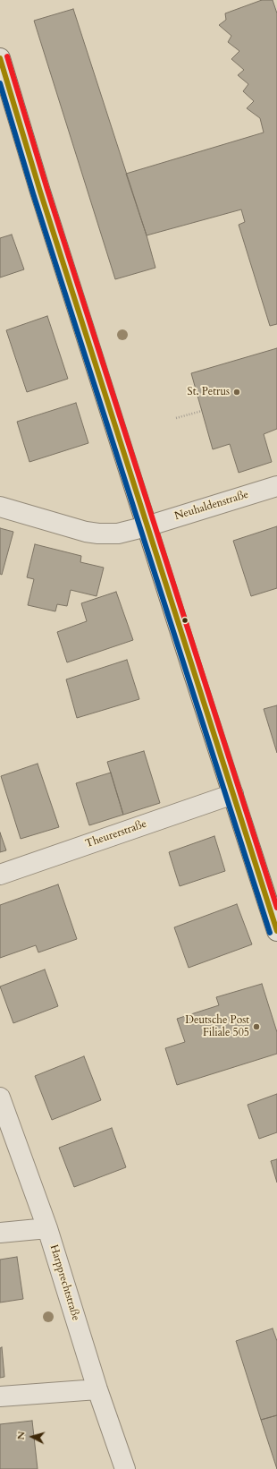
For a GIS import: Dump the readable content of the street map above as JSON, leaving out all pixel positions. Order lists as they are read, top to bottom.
{
  "streets": {
    "street": ["Neuhaldenstraße", "Theurerstraße", "Harpprechtstraße"]
  },
  "places": ["St. Petrus", "Deutsche Post Filiale 505"],
  "north": "left"
}
